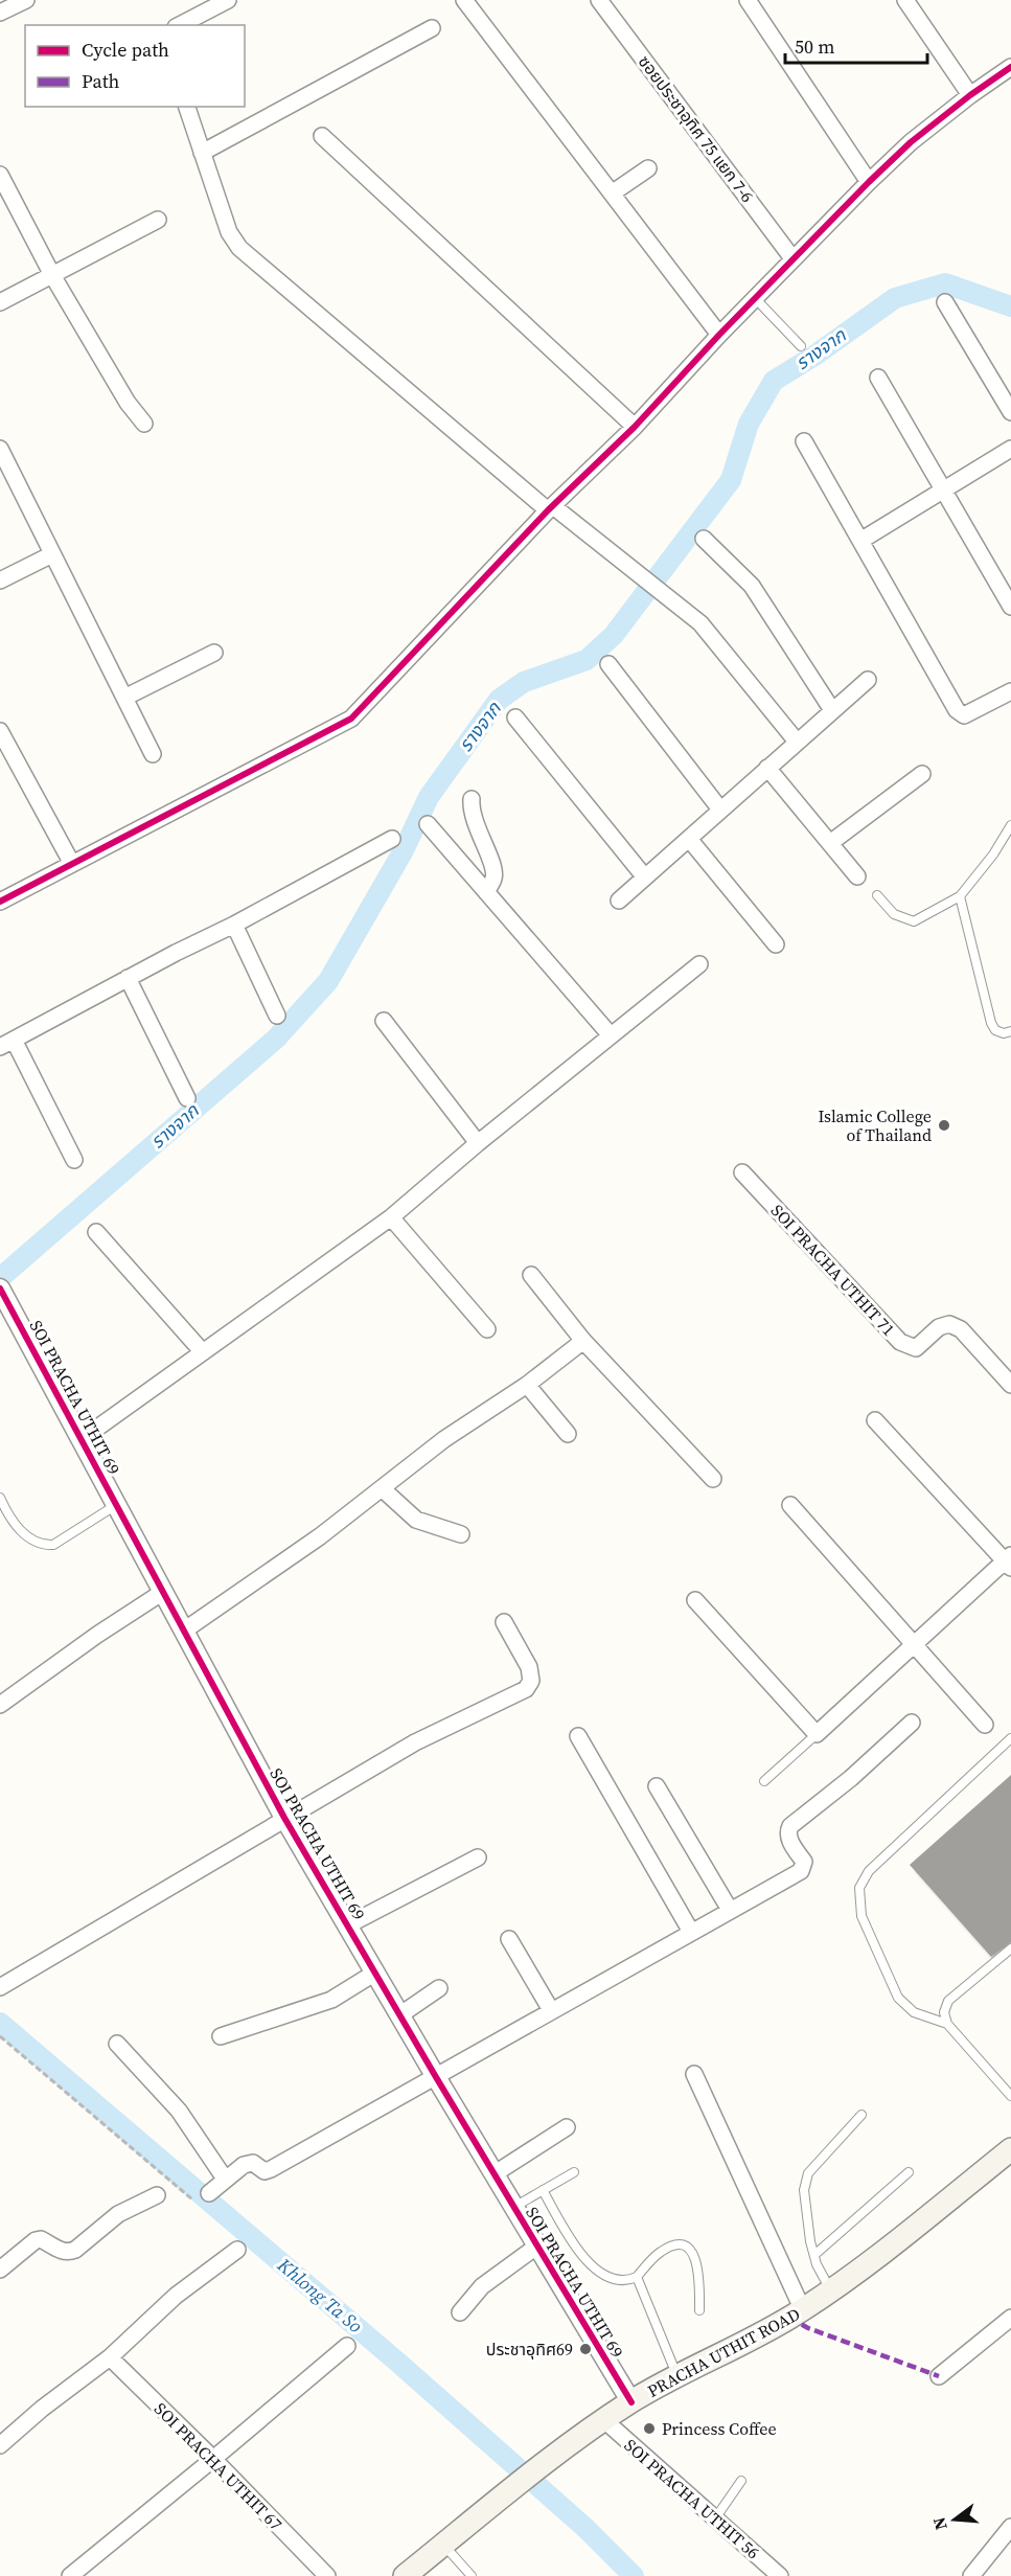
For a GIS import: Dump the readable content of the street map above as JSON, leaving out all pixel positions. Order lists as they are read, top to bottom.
{
  "streets": {
    "main road": ["PRACHA UTHIT ROAD"],
    "street": [
      "ซอยประชาอุทิศ 75 แยก 7-6",
      "SOI PRACHA UTHIT 71",
      "SOI PRACHA UTHIT 69",
      "SOI PRACHA UTHIT 67",
      "SOI PRACHA UTHIT 56"
    ]
  },
  "crossings": [
    ["SOI PRACHA UTHIT 69", "PRACHA UTHIT ROAD"],
    ["PRACHA UTHIT ROAD", "SOI PRACHA UTHIT 56"]
  ],
  "water": ["รางจาก", "Khlong Ta So"],
  "places": ["Islamic College of Thailand", "ประชาอุทิศ69", "Princess Coffee"],
  "legend": ["Cycle path", "Path"],
  "scale_bar": "50 m",
  "north": "left"
}
